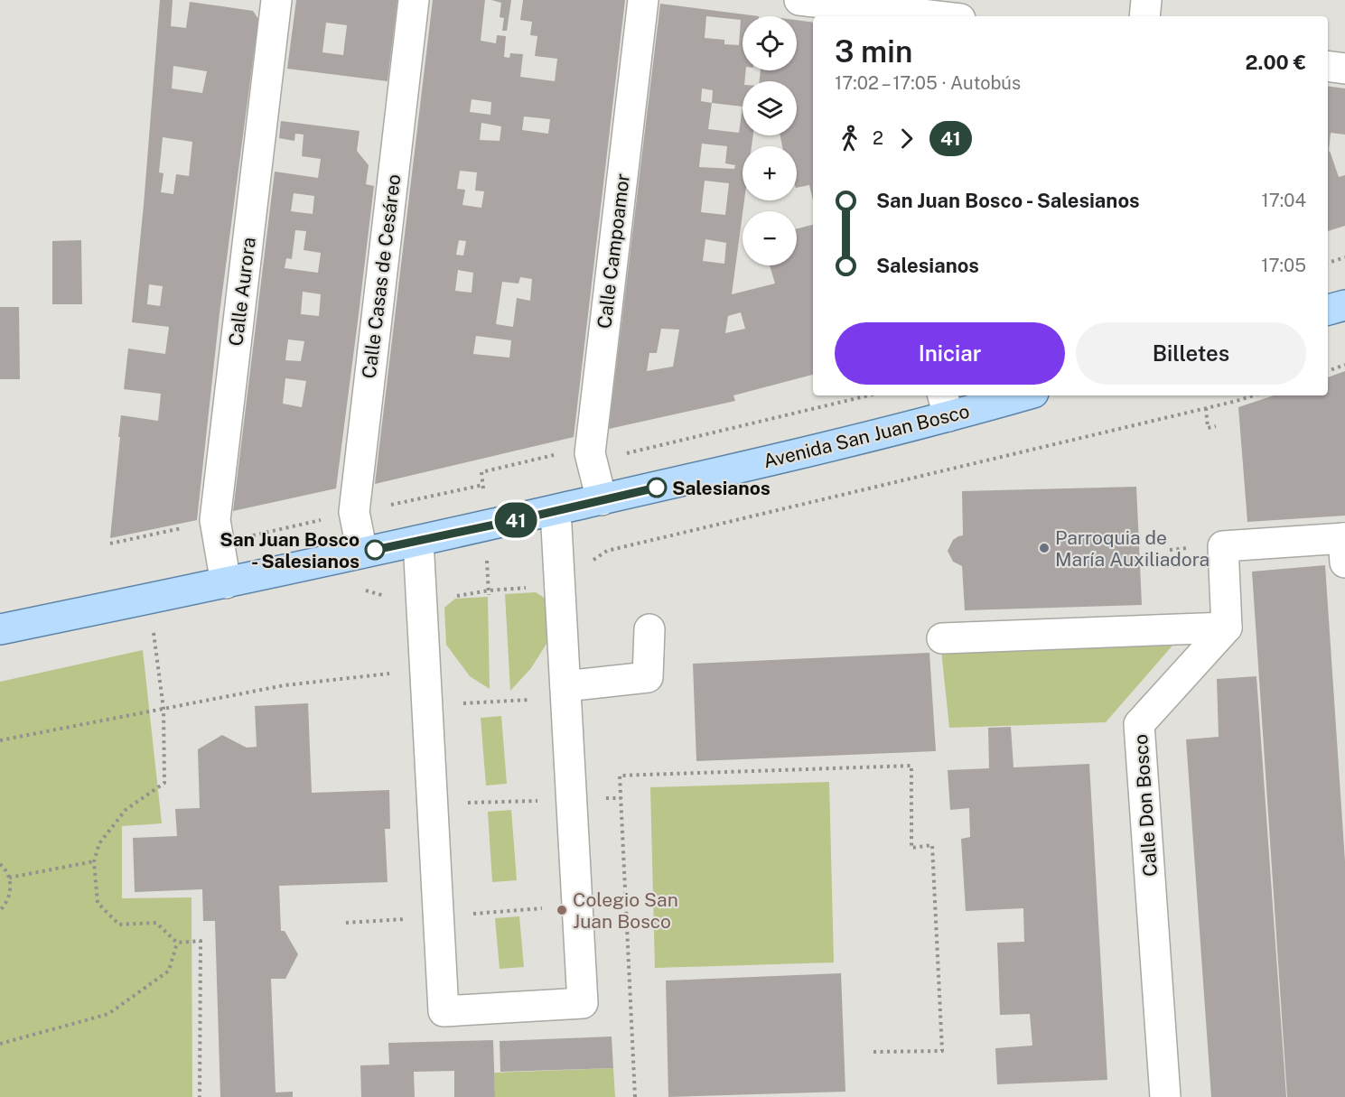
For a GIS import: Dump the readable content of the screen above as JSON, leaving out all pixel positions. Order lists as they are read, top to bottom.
{
  "streets": {
    "main road": ["Avenida San Juan Bosco"],
    "street": [
      "Calle Campoamor",
      "Calle Casas de Cesáreo",
      "Calle Aurora",
      "Calle Don Bosco"
    ]
  },
  "crossings": [
    ["Calle Campoamor", "Avenida San Juan Bosco"],
    ["Calle Casas de Cesáreo", "Avenida San Juan Bosco"],
    ["Calle Aurora", "Avenida San Juan Bosco"]
  ],
  "places": [
    "Salesianos",
    "Parroquia de María Auxiliadora",
    "San Juan Bosco - Salesianos",
    "Colegio San Juan Bosco"
  ],
  "lines": ["bus line 41"],
  "page": {
    "on_map": "41",
    "map_buttons": ["+", "−"],
    "heading": ["3 min", "17:02 – 17:05 · Autobús", "2.00 €"],
    "legs": ["2", "41"],
    "list": [
      {
        "name": "San Juan Bosco - Salesianos",
        "value": "17:04"
      },
      {
        "name": "Salesianos",
        "value": "17:05"
      }
    ],
    "buttons": ["Iniciar", "Billetes"]
  }
}
